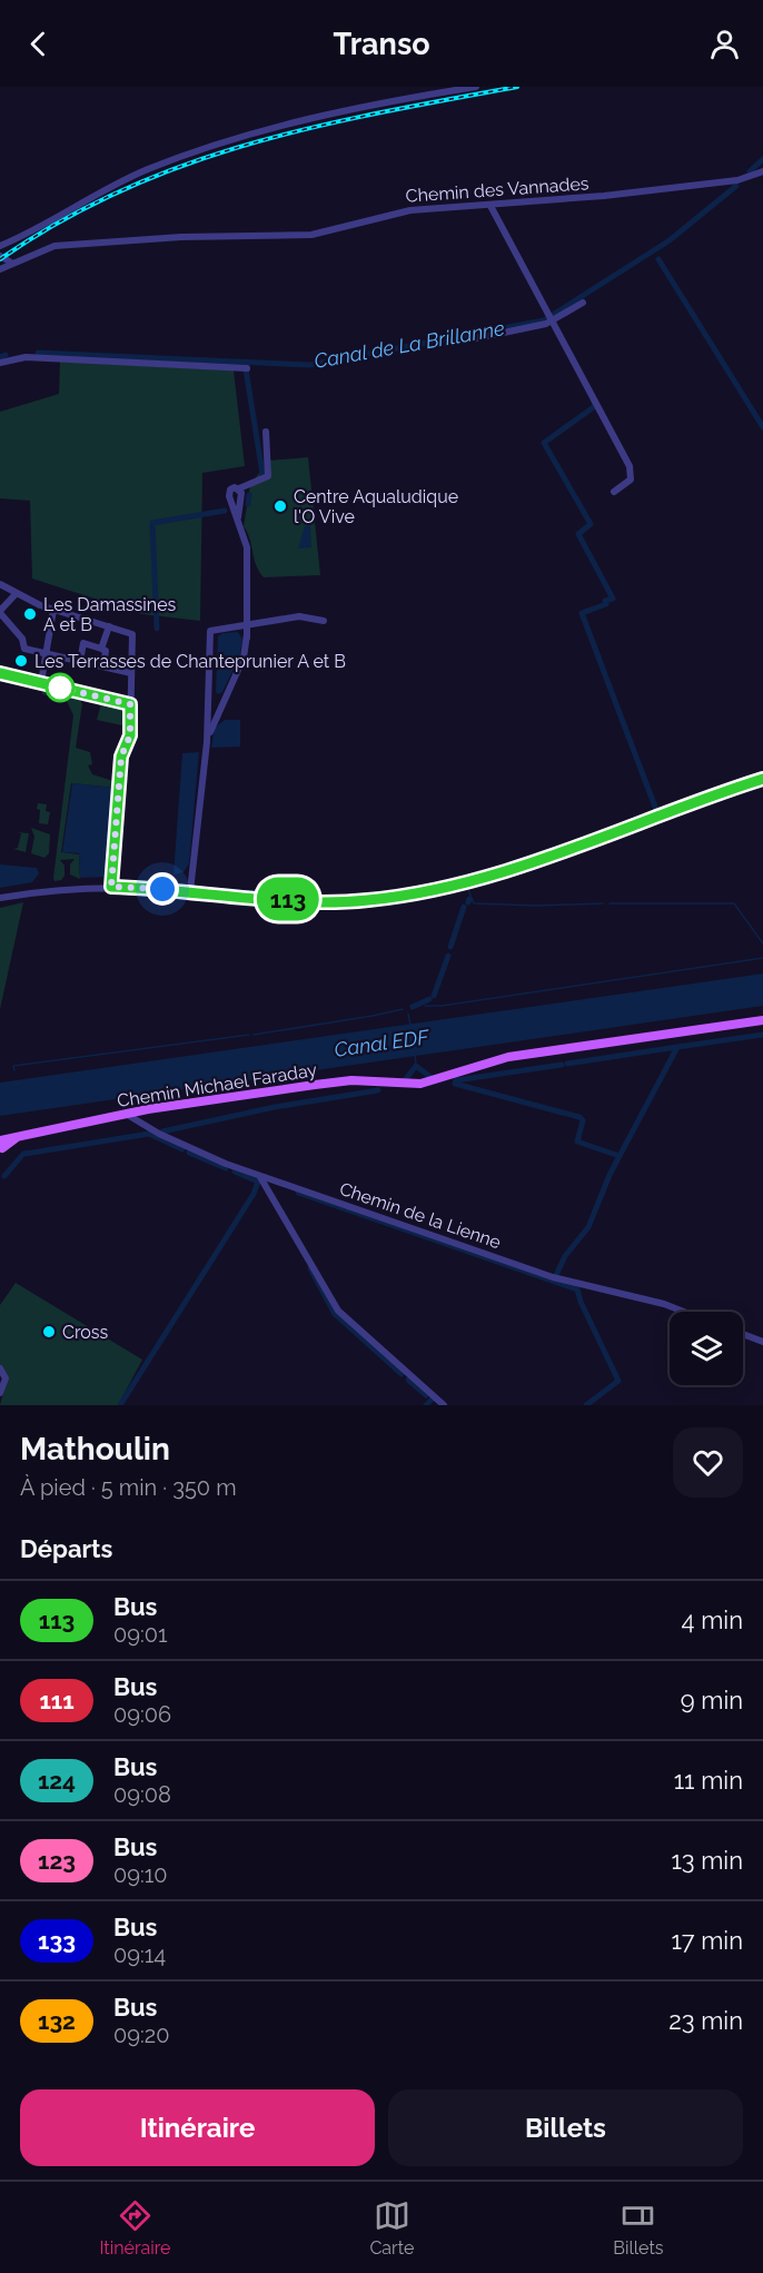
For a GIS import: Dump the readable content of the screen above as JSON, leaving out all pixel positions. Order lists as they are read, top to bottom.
{
  "streets": {
    "main road": ["Chemin Michael Faraday"],
    "street": ["Chemin des Vannades", "Chemin de la Lienne"]
  },
  "crossings": [
    ["Chemin Michael Faraday", "Chemin de la Lienne"]
  ],
  "water": ["Canal de La Brillanne", "Canal EDF"],
  "places": [
    "Centre Aqualudique l'O Vive",
    "Les Damassines A et B",
    "Les Terrasses de Chanteprunier A et B",
    "Cross"
  ],
  "lines": ["bus line 113"],
  "page": {
    "header": "Transo",
    "on_map": "113",
    "heading": [
      ["Mathoulin", "À pied · 5 min · 350 m"],
      "Départs"
    ],
    "list": [
      {
        "mark": "113",
        "name": "Bus",
        "note": "09:01",
        "value": "4 min"
      },
      {
        "mark": "111",
        "name": "Bus",
        "note": "09:06",
        "value": "9 min"
      },
      {
        "mark": "124",
        "name": "Bus",
        "note": "09:08",
        "value": "11 min"
      },
      {
        "mark": "123",
        "name": "Bus",
        "note": "09:10",
        "value": "13 min"
      },
      {
        "mark": "133",
        "name": "Bus",
        "note": "09:14",
        "value": "17 min"
      },
      {
        "mark": "132",
        "name": "Bus",
        "note": "09:20",
        "value": "23 min"
      }
    ],
    "buttons": ["Itinéraire", "Billets"],
    "tabs": ["Itinéraire", "Carte", "Billets"]
  }
}
